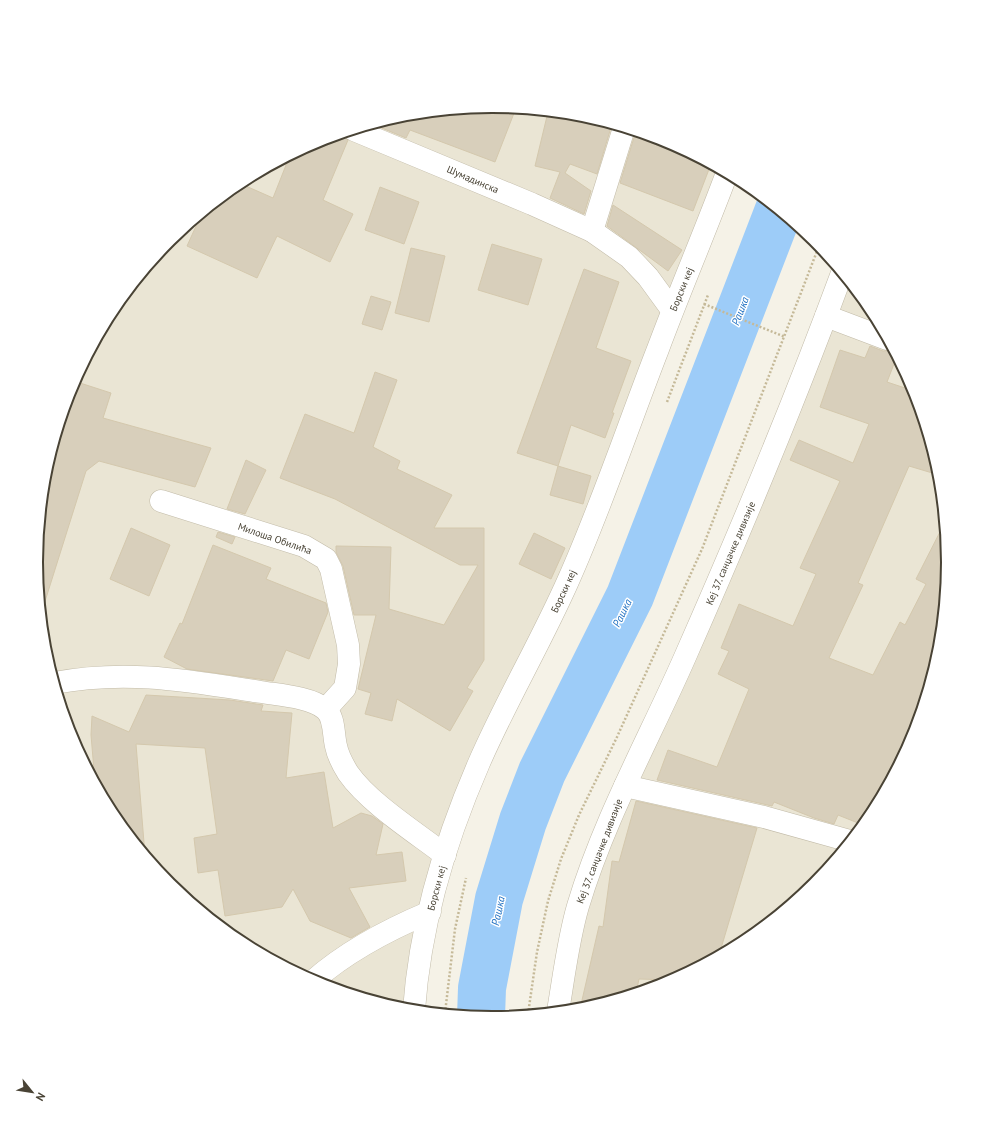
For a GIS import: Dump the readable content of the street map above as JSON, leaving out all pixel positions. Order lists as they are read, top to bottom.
{
  "streets": {
    "street": [
      "Шумадинска",
      "Борски кеј",
      "Милоша Обилића",
      "Кеј 37. санџачке дивизије"
    ]
  },
  "crossings": [
    ["Шумадинска", "Борски кеј"]
  ],
  "water": ["Рашка"],
  "north": "bottom right"
}
